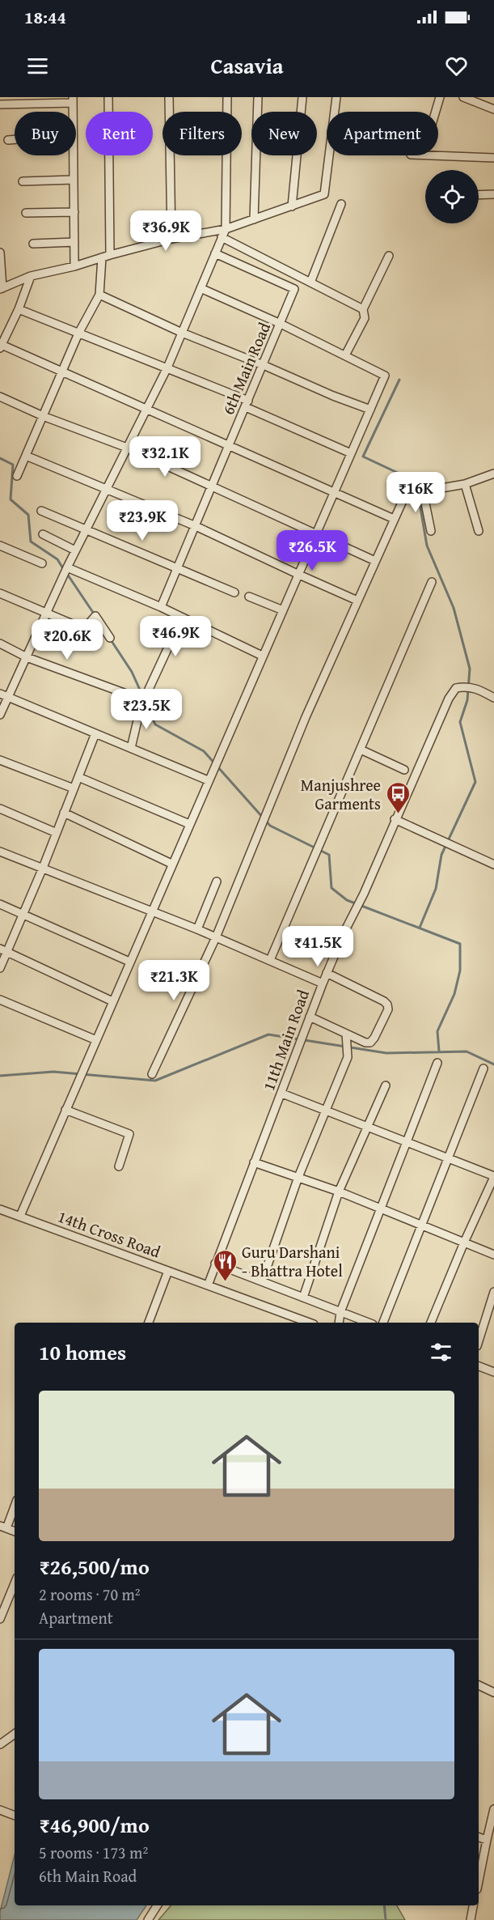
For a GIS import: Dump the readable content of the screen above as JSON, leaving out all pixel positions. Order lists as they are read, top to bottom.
{
  "streets": {
    "street": ["6th Main Road", "11th Main Road", "14th Cross Road"]
  },
  "crossings": [
    ["11th Main Road", "14th Cross Road"]
  ],
  "places": {
    "bus stop": ["Manjushree Garments"],
    "restaurant": ["Guru Darshani - Bhattra Hotel"]
  },
  "page": {
    "status": "18:44",
    "header": "Casavia",
    "chip": [
      "Buy",
      "Rent",
      "Filters",
      "New",
      "Apartment"
    ],
    "price": [
      "₹36.9K",
      "₹32.1K",
      "₹16K",
      "₹23.9K",
      "₹26.5K",
      "₹46.9K",
      "₹20.6K",
      "₹23.5K",
      "₹41.5K",
      "₹21.3K"
    ],
    "heading": "10 homes",
    "list": [
      {
        "name": "₹26,500/mo",
        "note": "2 rooms · 70 m² · Apartment"
      },
      {
        "name": "₹46,900/mo",
        "note": "5 rooms · 173 m² · 6th Main Road"
      }
    ]
  }
}
